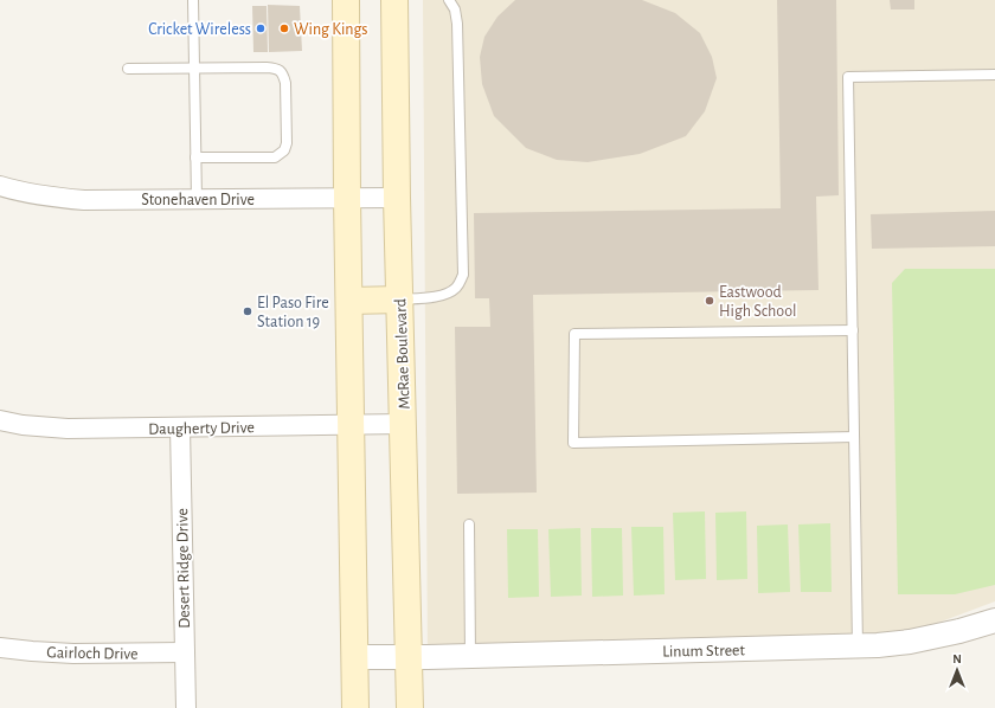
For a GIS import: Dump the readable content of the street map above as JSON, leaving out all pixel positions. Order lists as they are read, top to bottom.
{
  "streets": {
    "main road": ["McRae Boulevard"],
    "street": [
      "Stonehaven Drive",
      "Daugherty Drive",
      "Desert Ridge Drive",
      "Linum Street",
      "Gairloch Drive"
    ]
  },
  "crossings": [
    ["Stonehaven Drive", "McRae Boulevard"],
    ["McRae Boulevard", "Daugherty Drive"],
    ["McRae Boulevard", "Linum Street"],
    ["Daugherty Drive", "Desert Ridge Drive"],
    ["Desert Ridge Drive", "Gairloch Drive"]
  ],
  "places": [
    "Cricket Wireless",
    "Wing Kings",
    "Eastwood High School",
    "El Paso Fire Station 19"
  ],
  "north": "top"
}
